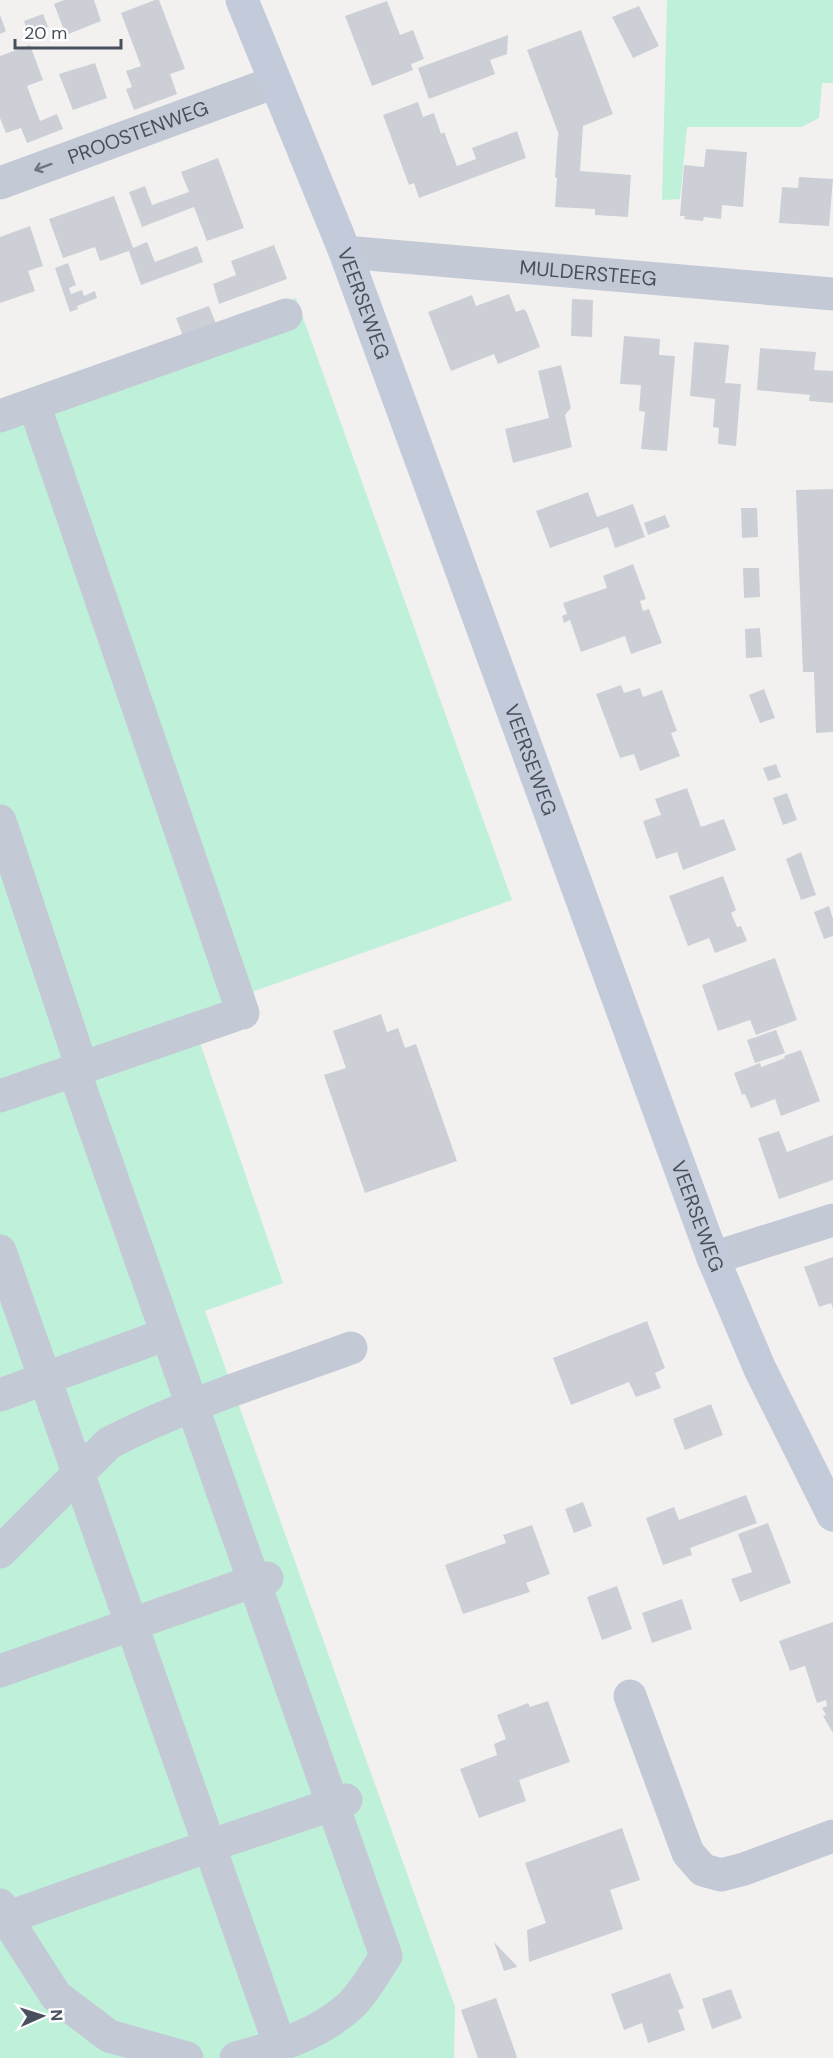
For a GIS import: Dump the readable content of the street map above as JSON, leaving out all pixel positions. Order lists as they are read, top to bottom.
{
  "streets": {
    "street": ["PROOSTENWEG", "MULDERSTEEG", "VEERSEWEG"]
  },
  "crossings": [
    ["PROOSTENWEG", "VEERSEWEG"],
    ["MULDERSTEEG", "VEERSEWEG"]
  ],
  "scale_bar": "20 m",
  "north": "right"
}
